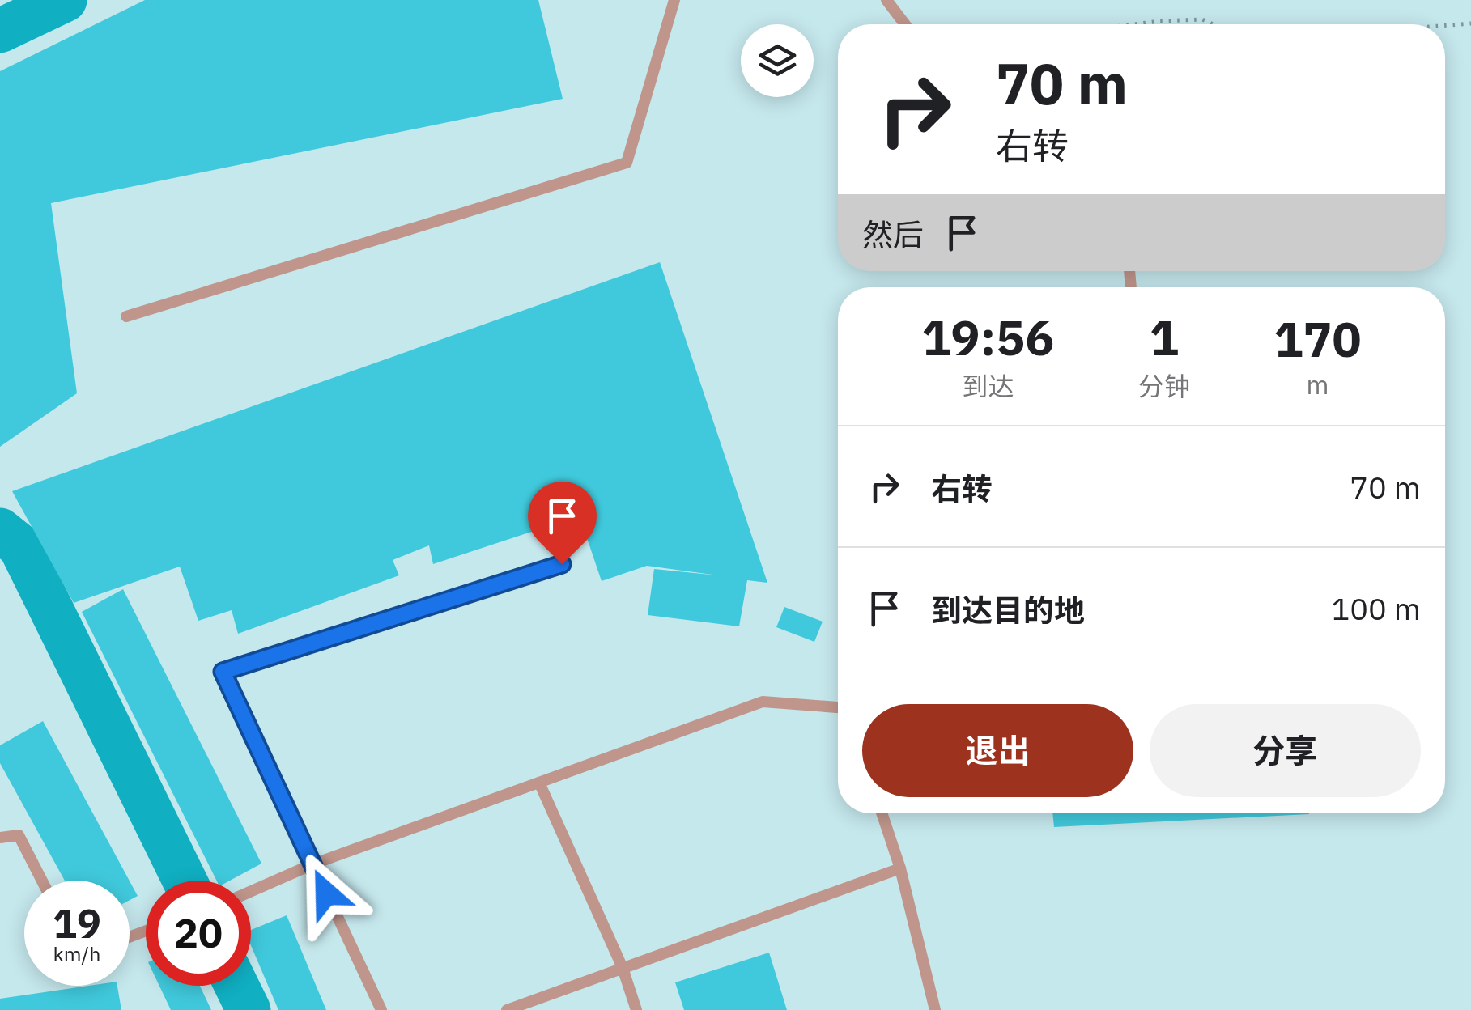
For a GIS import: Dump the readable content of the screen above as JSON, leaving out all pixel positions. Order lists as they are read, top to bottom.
{
  "page": {
    "turn": ["70 m", "右转"],
    "then": "然后",
    "eta": [
      "19:56",
      "到达",
      "1",
      "分钟",
      "170",
      "m"
    ],
    "list": [
      {
        "name": "右转",
        "value": "70 m"
      },
      {
        "name": "到达目的地",
        "value": "100 m"
      }
    ],
    "buttons": ["退出", "分享"],
    "speed": "19 km/h",
    "limit": "20"
  }
}
